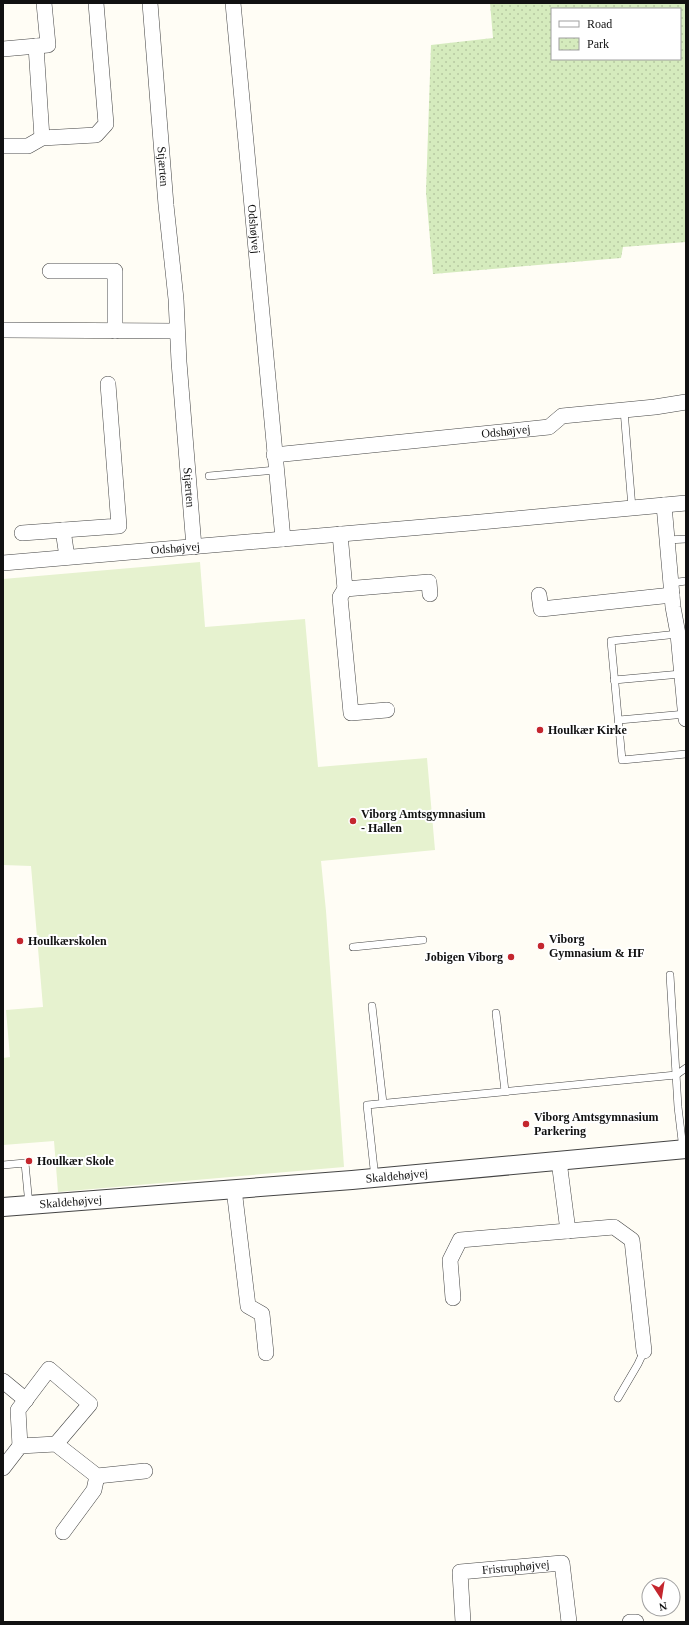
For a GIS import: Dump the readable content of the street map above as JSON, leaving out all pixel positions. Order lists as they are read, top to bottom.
{
  "streets": {
    "street": [
      "Stjærten",
      "Odshøjvej",
      "Skaldehøjvej",
      "Fristruphøjvej"
    ]
  },
  "crossings": [
    ["Stjærten", "Odshøjvej"]
  ],
  "places": [
    "Houlkær Kirke",
    "Viborg Amtsgymnasium - Hallen",
    "Houlkærskolen",
    "Viborg Gymnasium & HF",
    "Jobigen Viborg",
    "Viborg Amtsgymnasium Parkering",
    "Houlkær Skole"
  ],
  "legend": ["Road", "Park"],
  "north": "bottom"
}
